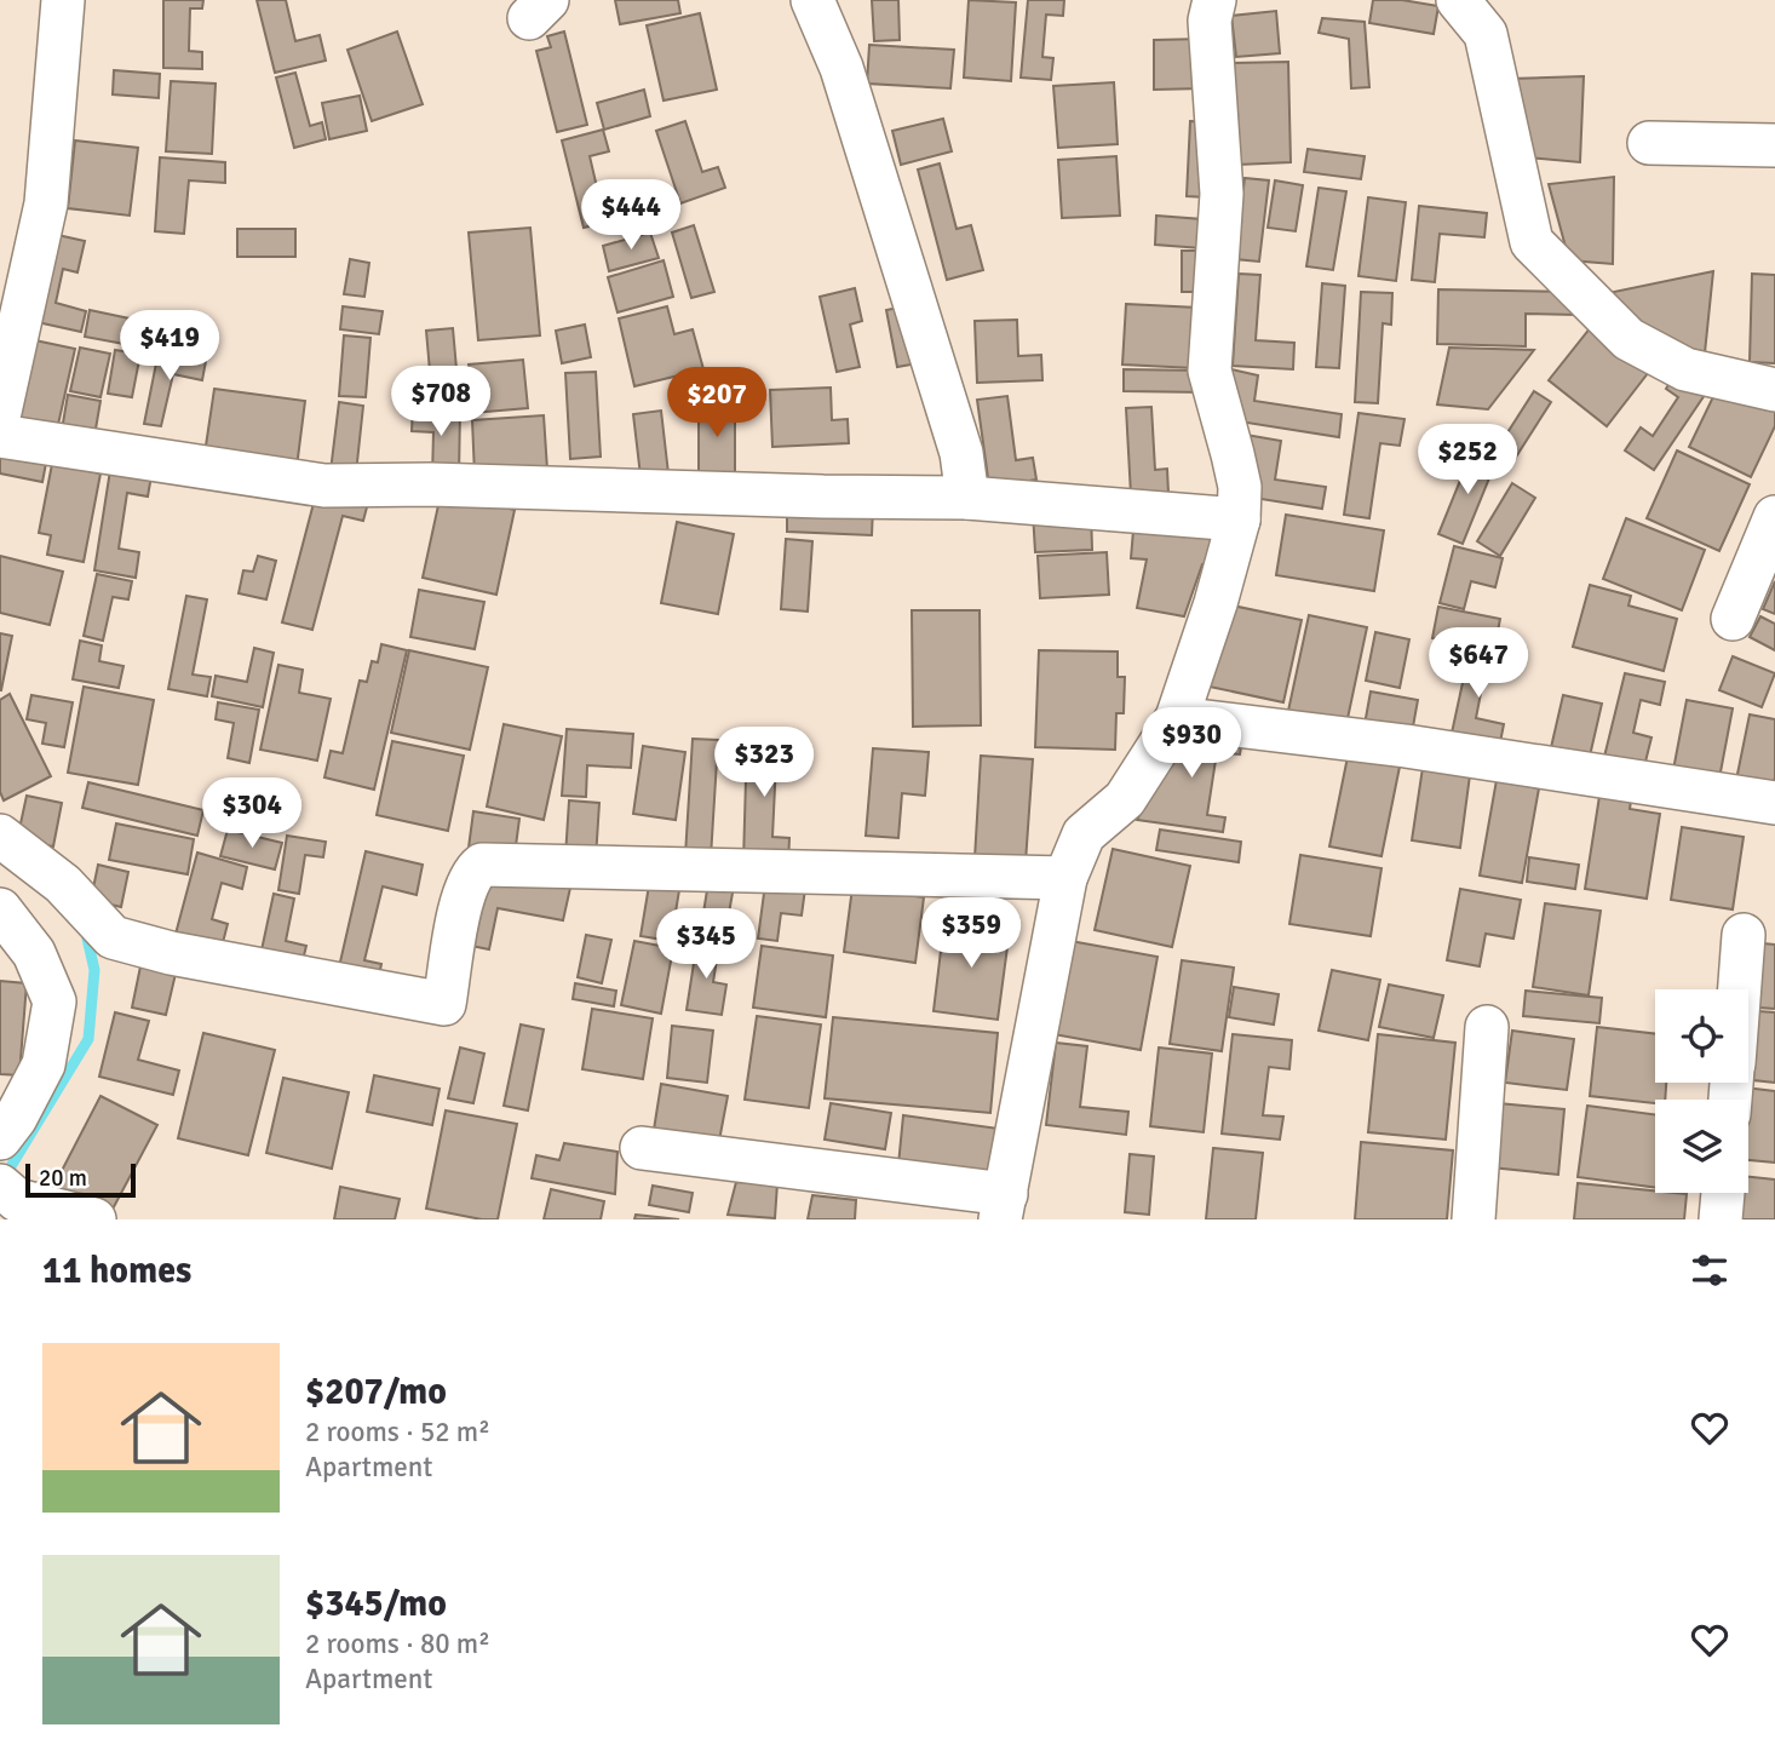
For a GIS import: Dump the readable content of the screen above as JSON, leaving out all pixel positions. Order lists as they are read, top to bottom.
{
  "scale_bar": "20 m",
  "page": {
    "price": [
      "$444",
      "$419",
      "$708",
      "$207",
      "$252",
      "$647",
      "$930",
      "$323",
      "$304",
      "$359",
      "$345"
    ],
    "scale": "20 m",
    "heading": "11 homes",
    "list": [
      {
        "name": "$207/mo",
        "note": "2 rooms · 52 m² · Apartment"
      },
      {
        "name": "$345/mo",
        "note": "2 rooms · 80 m² · Apartment"
      }
    ]
  }
}
